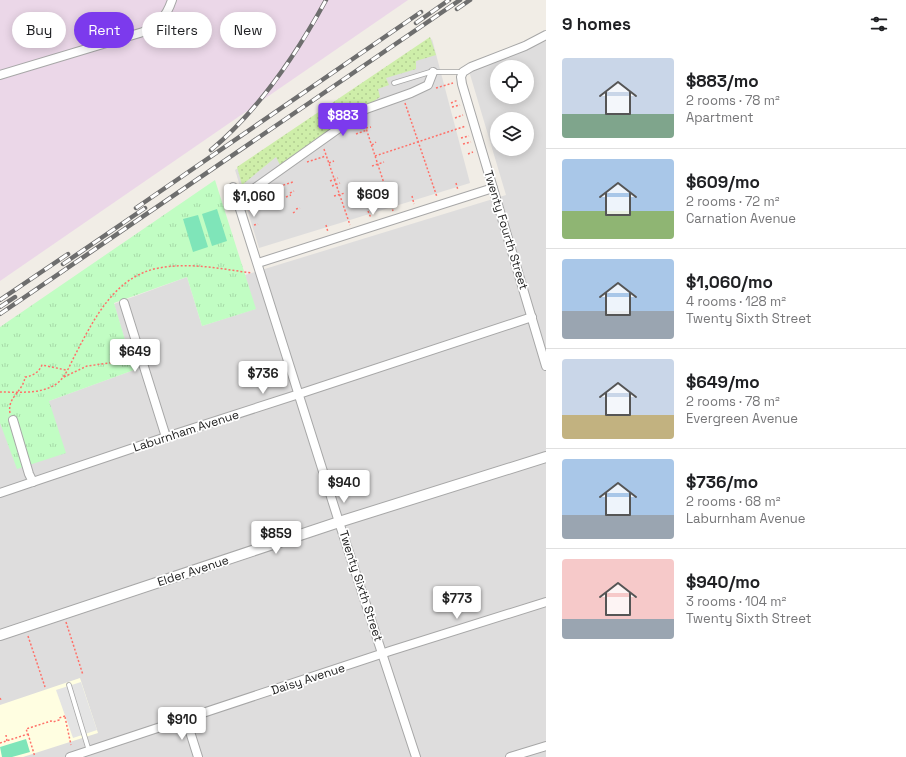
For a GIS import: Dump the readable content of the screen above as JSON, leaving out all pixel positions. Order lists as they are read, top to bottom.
{
  "streets": {
    "street": [
      "Twenty Fourth Street",
      "Laburnham Avenue",
      "Elder Avenue",
      "Twenty Sixth Street",
      "Daisy Avenue"
    ]
  },
  "crossings": [
    ["Twenty Fourth Street", "Laburnham Avenue"],
    ["Laburnham Avenue", "Twenty Sixth Street"],
    ["Elder Avenue", "Twenty Sixth Street"],
    ["Twenty Sixth Street", "Daisy Avenue"]
  ],
  "page": {
    "heading": "9 homes",
    "chip": [
      "Buy",
      "Rent",
      "Filters",
      "New"
    ],
    "list": [
      {
        "name": "$883/mo",
        "note": "2 rooms · 78 m² · Apartment"
      },
      {
        "name": "$609/mo",
        "note": "2 rooms · 72 m² · Carnation Avenue"
      },
      {
        "name": "$1,060/mo",
        "note": "4 rooms · 128 m² · Twenty Sixth Street"
      },
      {
        "name": "$649/mo",
        "note": "2 rooms · 78 m² · Evergreen Avenue"
      },
      {
        "name": "$736/mo",
        "note": "2 rooms · 68 m² · Laburnham Avenue"
      },
      {
        "name": "$940/mo",
        "note": "3 rooms · 104 m² · Twenty Sixth Street"
      }
    ],
    "price": [
      "$883",
      "$609",
      "$1,060",
      "$649",
      "$736",
      "$940",
      "$859",
      "$773",
      "$910"
    ]
  }
}
